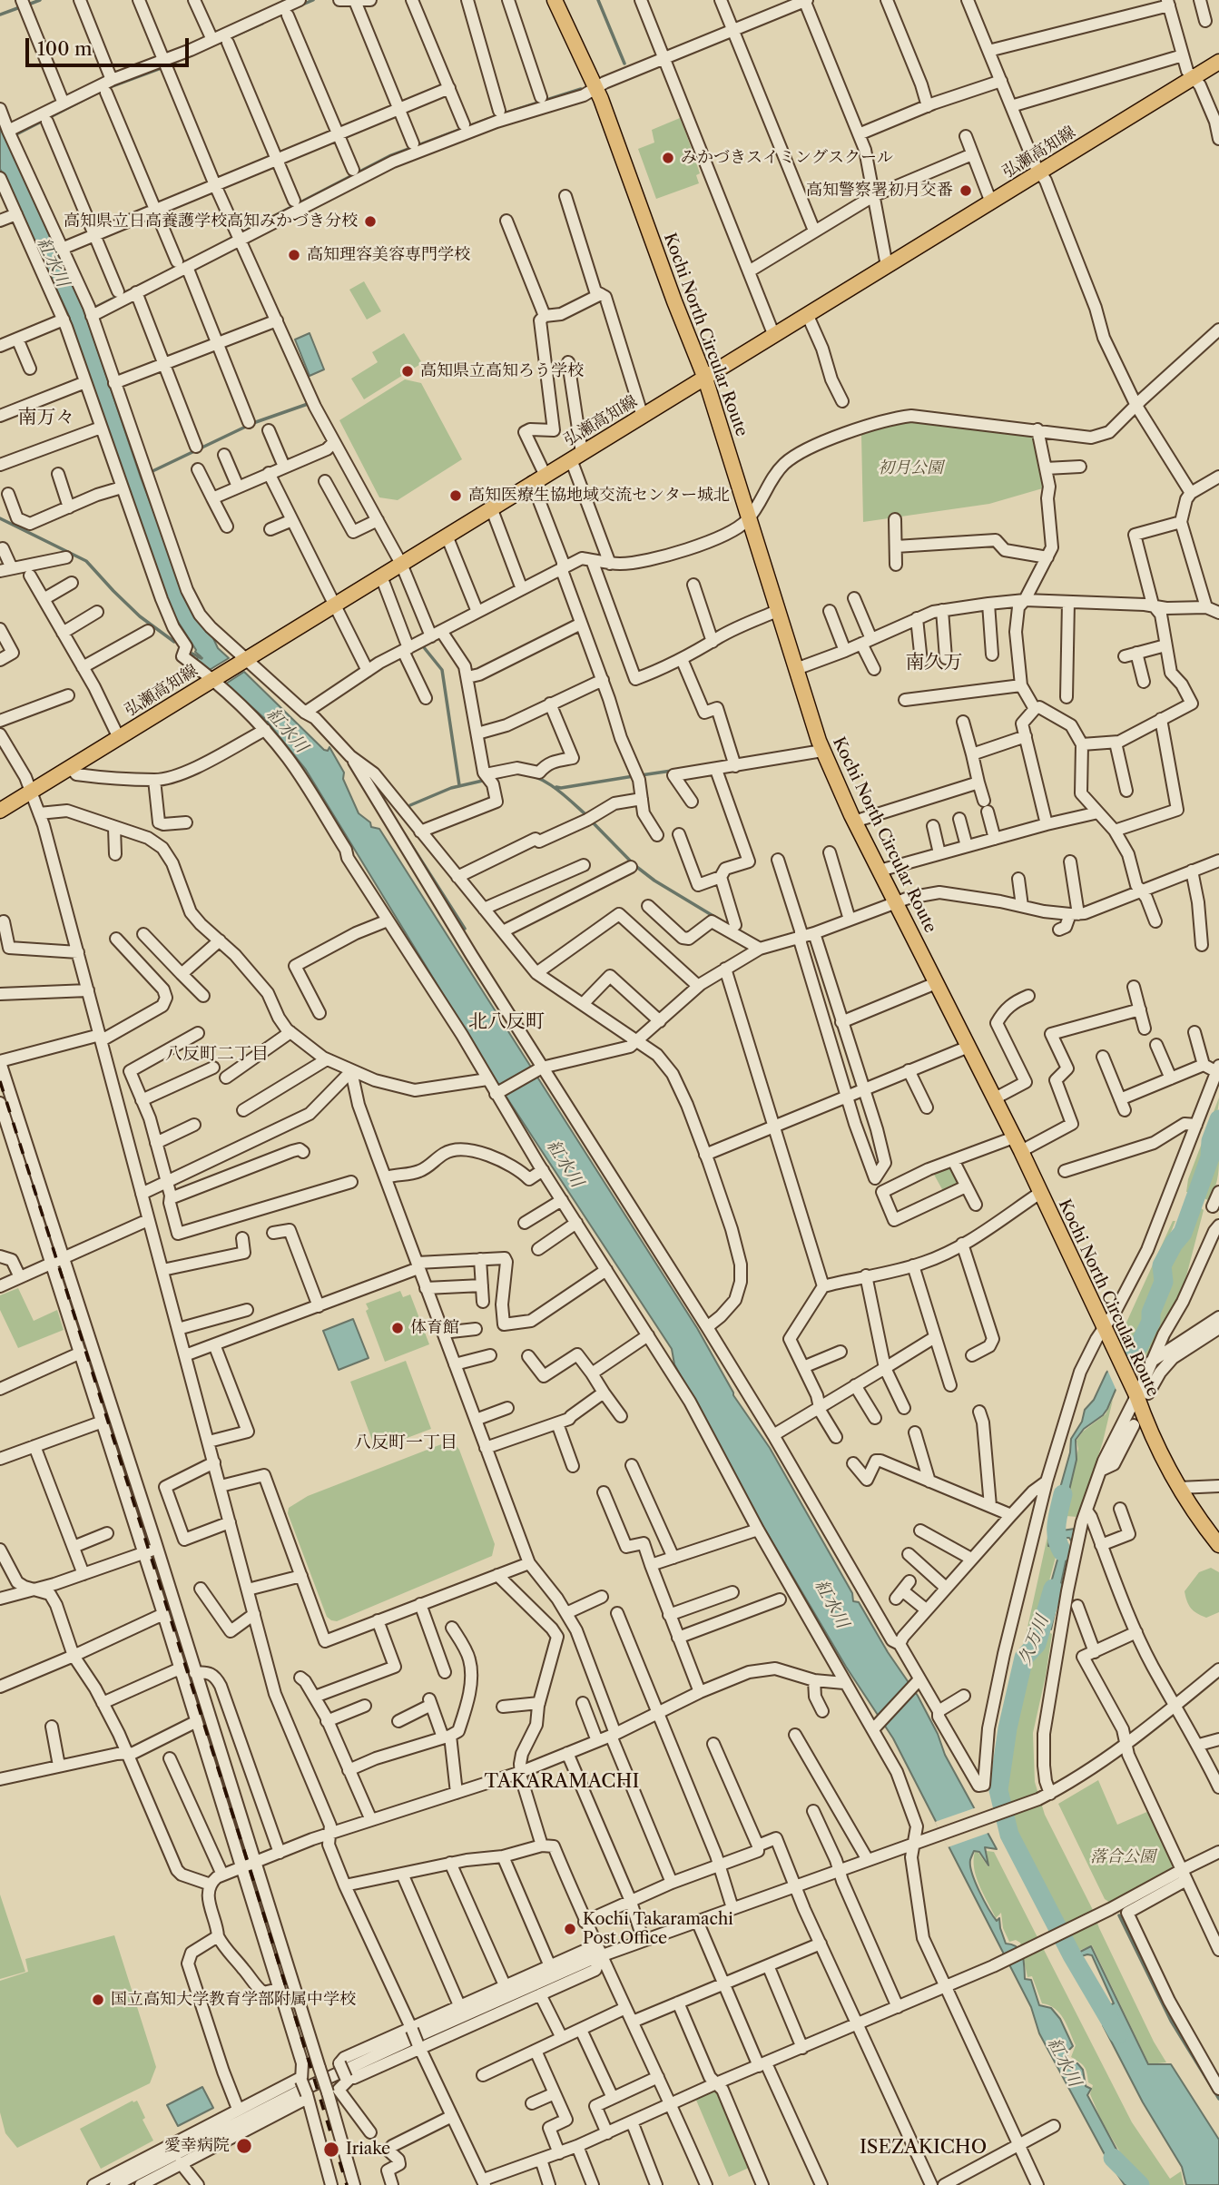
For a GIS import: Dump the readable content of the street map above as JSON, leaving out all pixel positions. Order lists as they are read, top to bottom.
{
  "streets": {
    "main road": ["弘瀬高知線", "Kochi North Circular Route"]
  },
  "crossings": [
    ["弘瀬高知線", "Kochi North Circular Route"]
  ],
  "districts": [
    "南万々",
    "南久万",
    "北八反町",
    "八反町二丁目",
    "八反町一丁目",
    "TAKARAMACHI",
    "ISEZAKICHO"
  ],
  "water": ["紅水川", "久万川"],
  "parks": ["初月公園", "落合公園"],
  "places": [
    "みかづきスイミングスクール",
    "高知警察署初月交番",
    "高知県立日高養護学校高知みかづき分校",
    "高知理容美容専門学校",
    "高知県立高知ろう学校",
    "高知医療生協地域交流センター城北",
    "体育館",
    "Kochi Takaramachi Post Office",
    "国立高知大学教育学部附属中学校",
    "愛幸病院",
    "Iriake"
  ],
  "scale_bar": "100 m"
}
